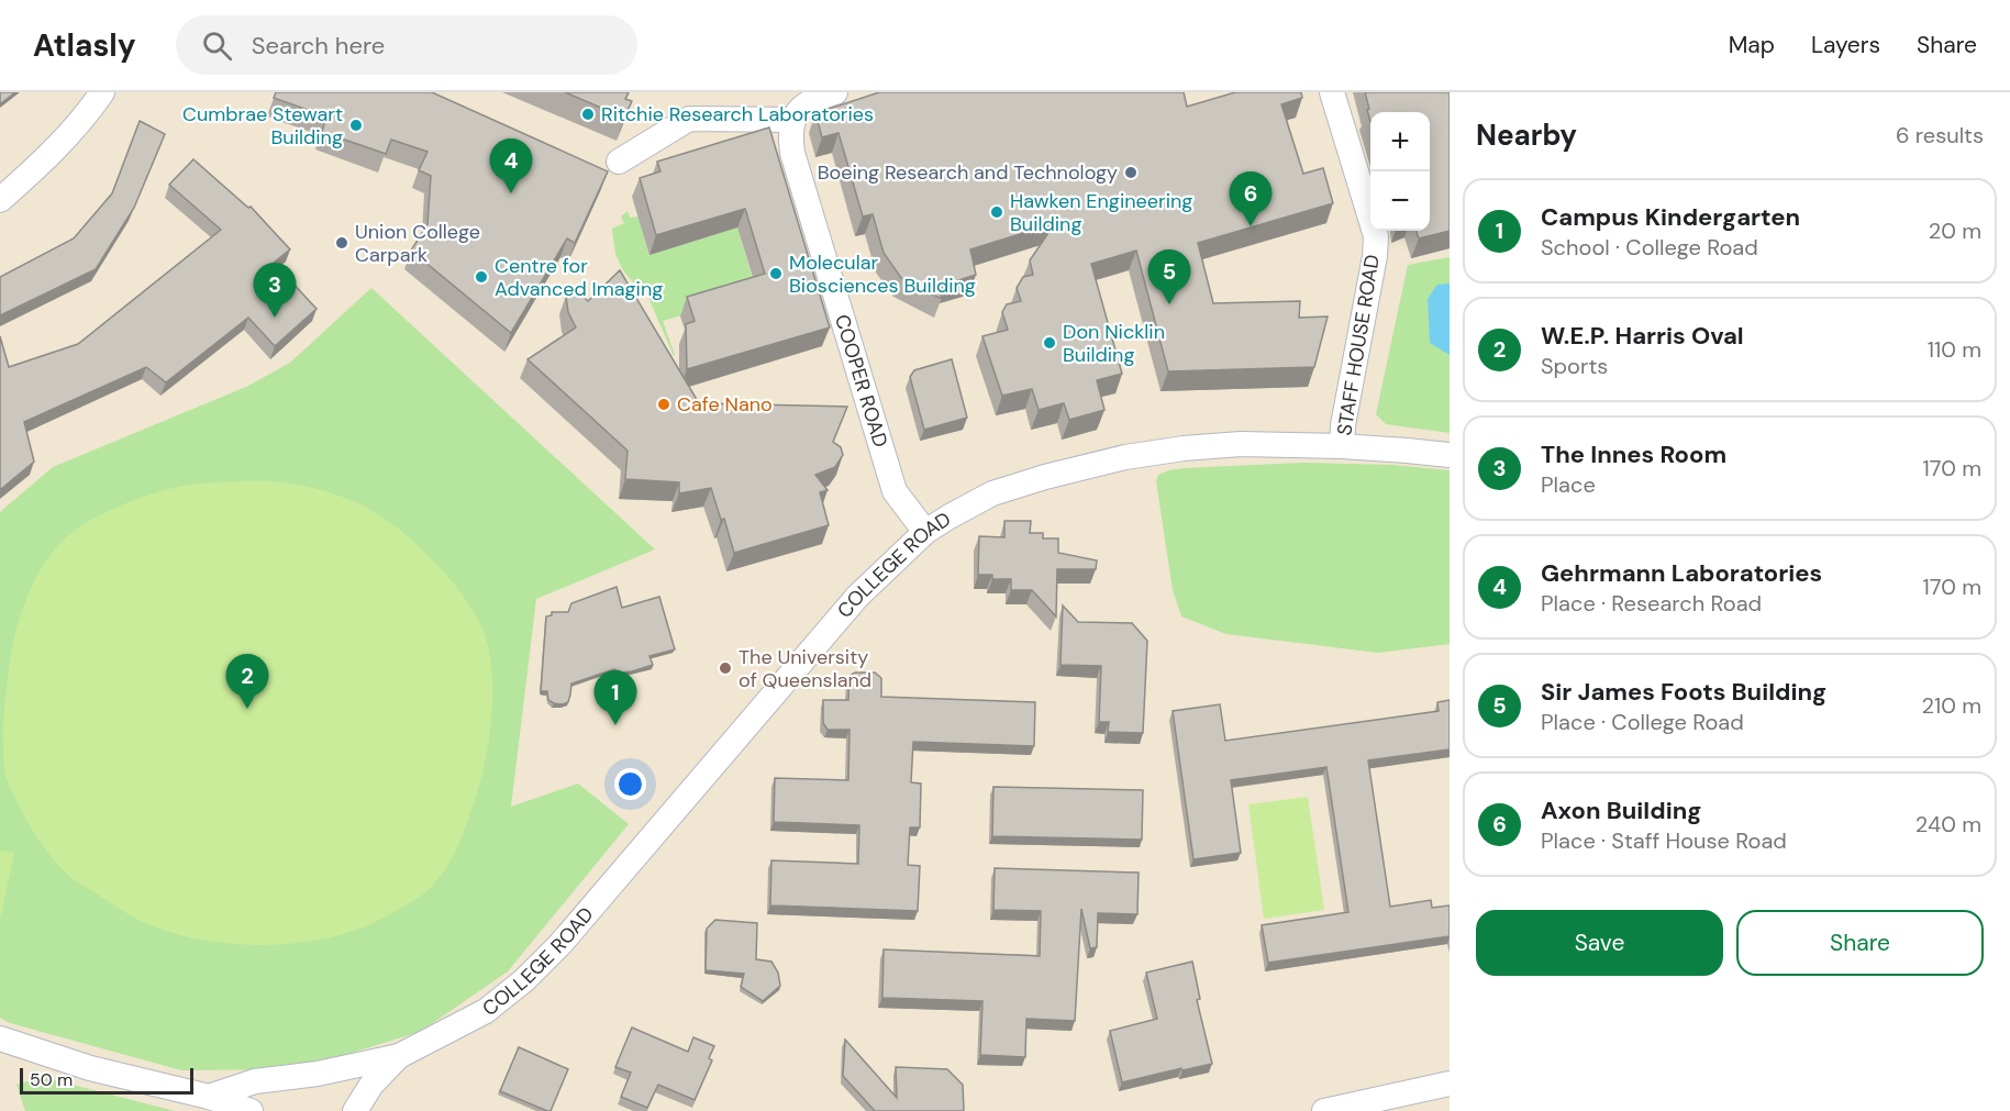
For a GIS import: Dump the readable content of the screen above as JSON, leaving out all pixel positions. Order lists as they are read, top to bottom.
{
  "streets": {
    "street": ["STAFF HOUSE ROAD", "COOPER ROAD", "COLLEGE ROAD"]
  },
  "crossings": [
    ["STAFF HOUSE ROAD", "COLLEGE ROAD"],
    ["COOPER ROAD", "COLLEGE ROAD"]
  ],
  "places": [
    "Ritchie Research Laboratories",
    "Cumbrae Stewart Building",
    "Boeing Research and Technology",
    "Hawken Engineering Building",
    "Union College Carpark",
    "Molecular Biosciences Building",
    "Centre for Advanced Imaging",
    "Don Nicklin Building",
    "Cafe Nano",
    "The University of Queensland"
  ],
  "scale_bar": "50 m",
  "page": {
    "header": "Atlasly",
    "search": "Search here",
    "nav": ["Map", "Layers", "Share"],
    "heading": ["Nearby", "6 results"],
    "map_buttons": ["+", "−"],
    "pins": [
      "4",
      "6",
      "5",
      "3",
      "2",
      "1"
    ],
    "list": [
      {
        "mark": "1",
        "name": "Campus Kindergarten",
        "note": "School · College Road",
        "value": "20 m"
      },
      {
        "mark": "2",
        "name": "W.E.P. Harris Oval",
        "note": "Sports",
        "value": "110 m"
      },
      {
        "mark": "3",
        "name": "The Innes Room",
        "note": "Place",
        "value": "170 m"
      },
      {
        "mark": "4",
        "name": "Gehrmann Laboratories",
        "note": "Place · Research Road",
        "value": "170 m"
      },
      {
        "mark": "5",
        "name": "Sir James Foots Building",
        "note": "Place · College Road",
        "value": "210 m"
      },
      {
        "mark": "6",
        "name": "Axon Building",
        "note": "Place · Staff House Road",
        "value": "240 m"
      }
    ],
    "buttons": ["Save", "Share"],
    "scale": "50 m"
  }
}
